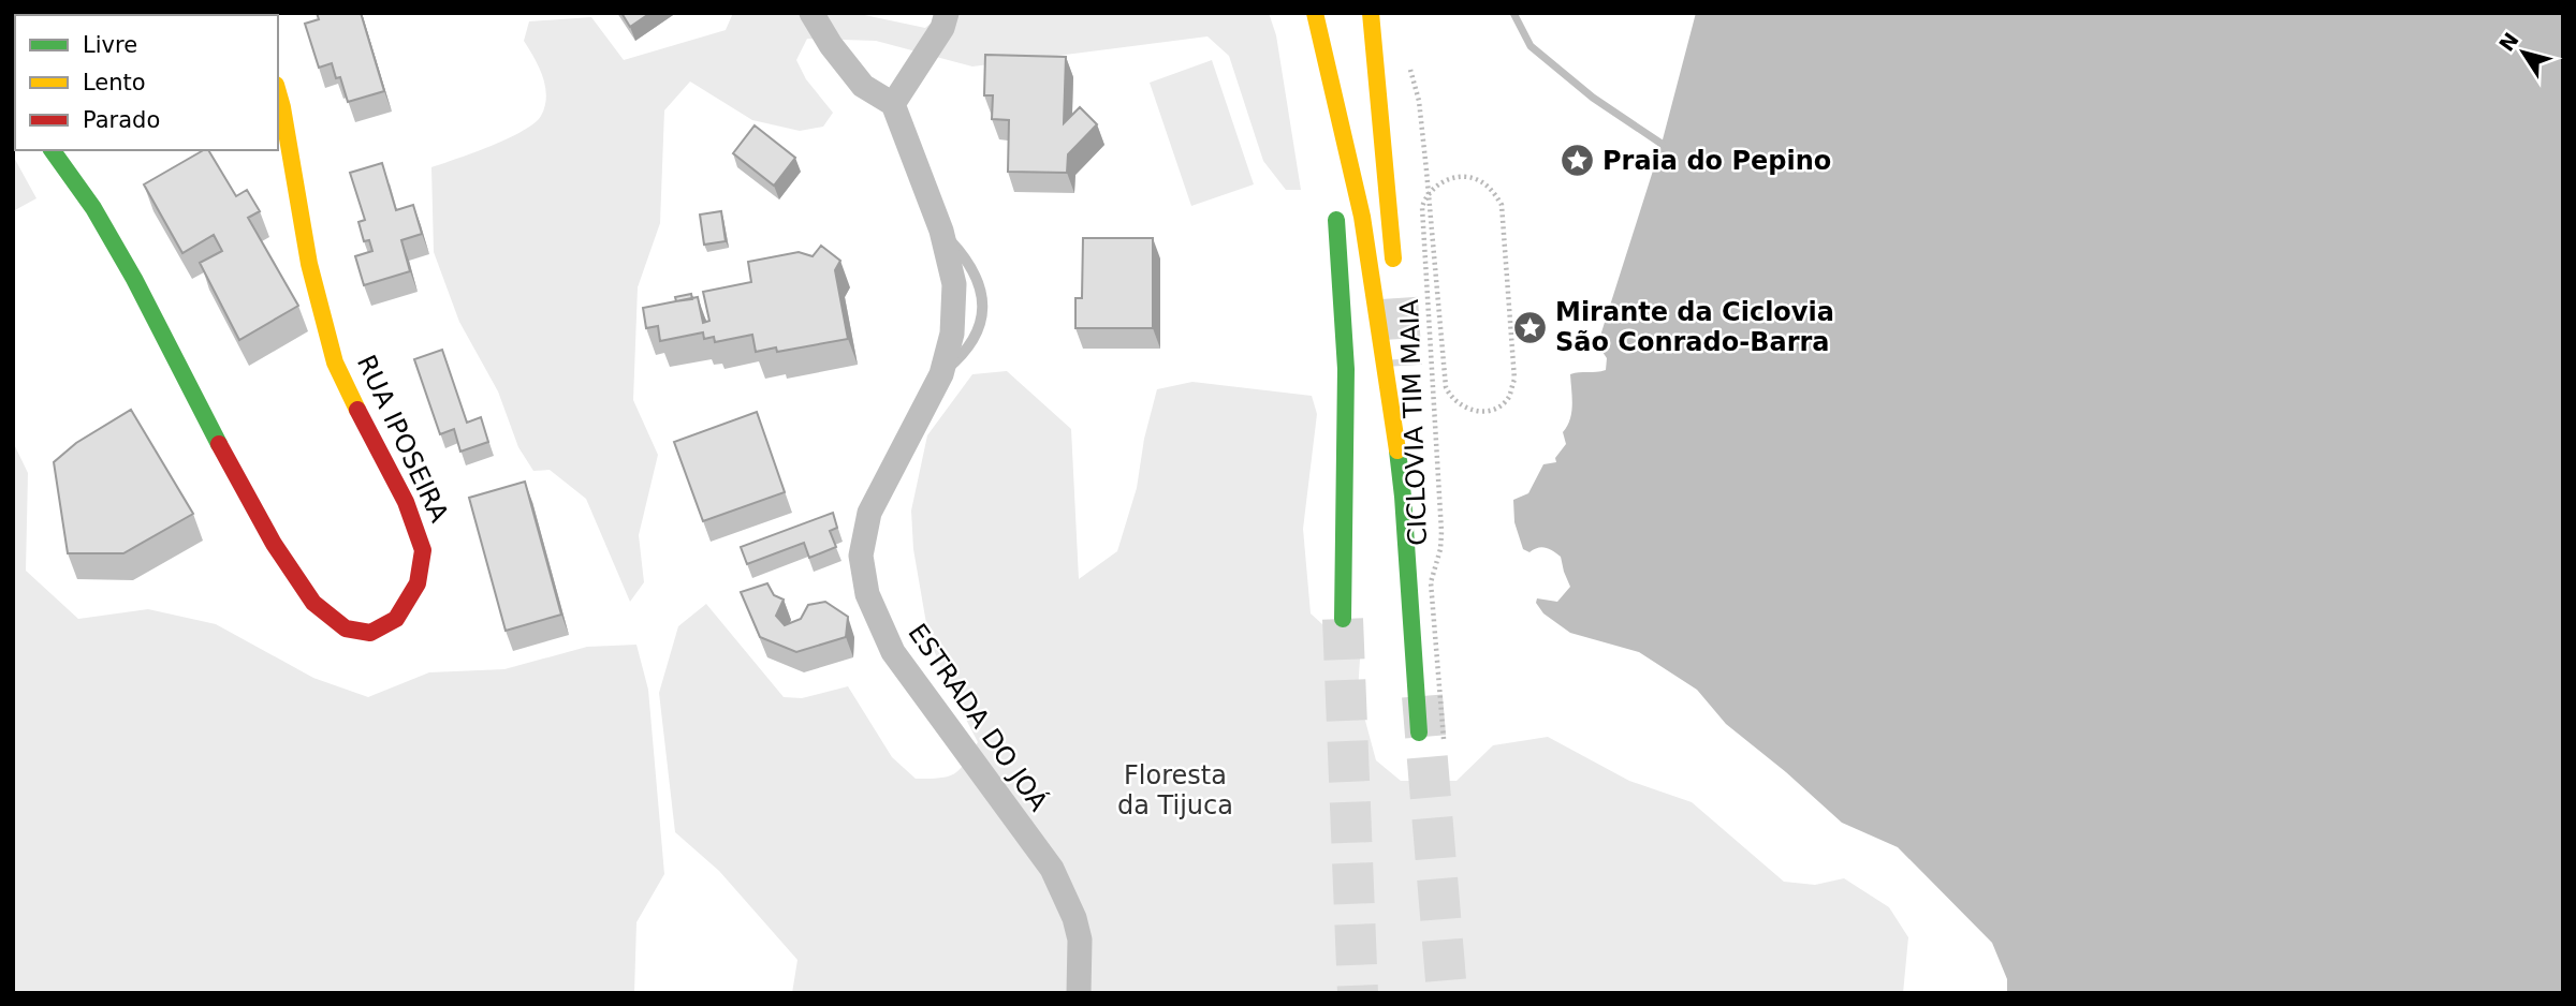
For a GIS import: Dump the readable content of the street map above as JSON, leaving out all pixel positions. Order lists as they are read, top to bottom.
{
  "streets": {
    "main road": ["RUA IPOSEIRA"],
    "street": ["ESTRADA DO JOÁ"],
    "path": ["CICLOVIA TIM MAIA"]
  },
  "parks": ["Floresta da Tijuca"],
  "places": {
    "place": ["Praia do Pepino", "Mirante da Ciclovia São Conrado-Barra"]
  },
  "legend": ["Livre", "Lento", "Parado"],
  "north": "top left"
}
